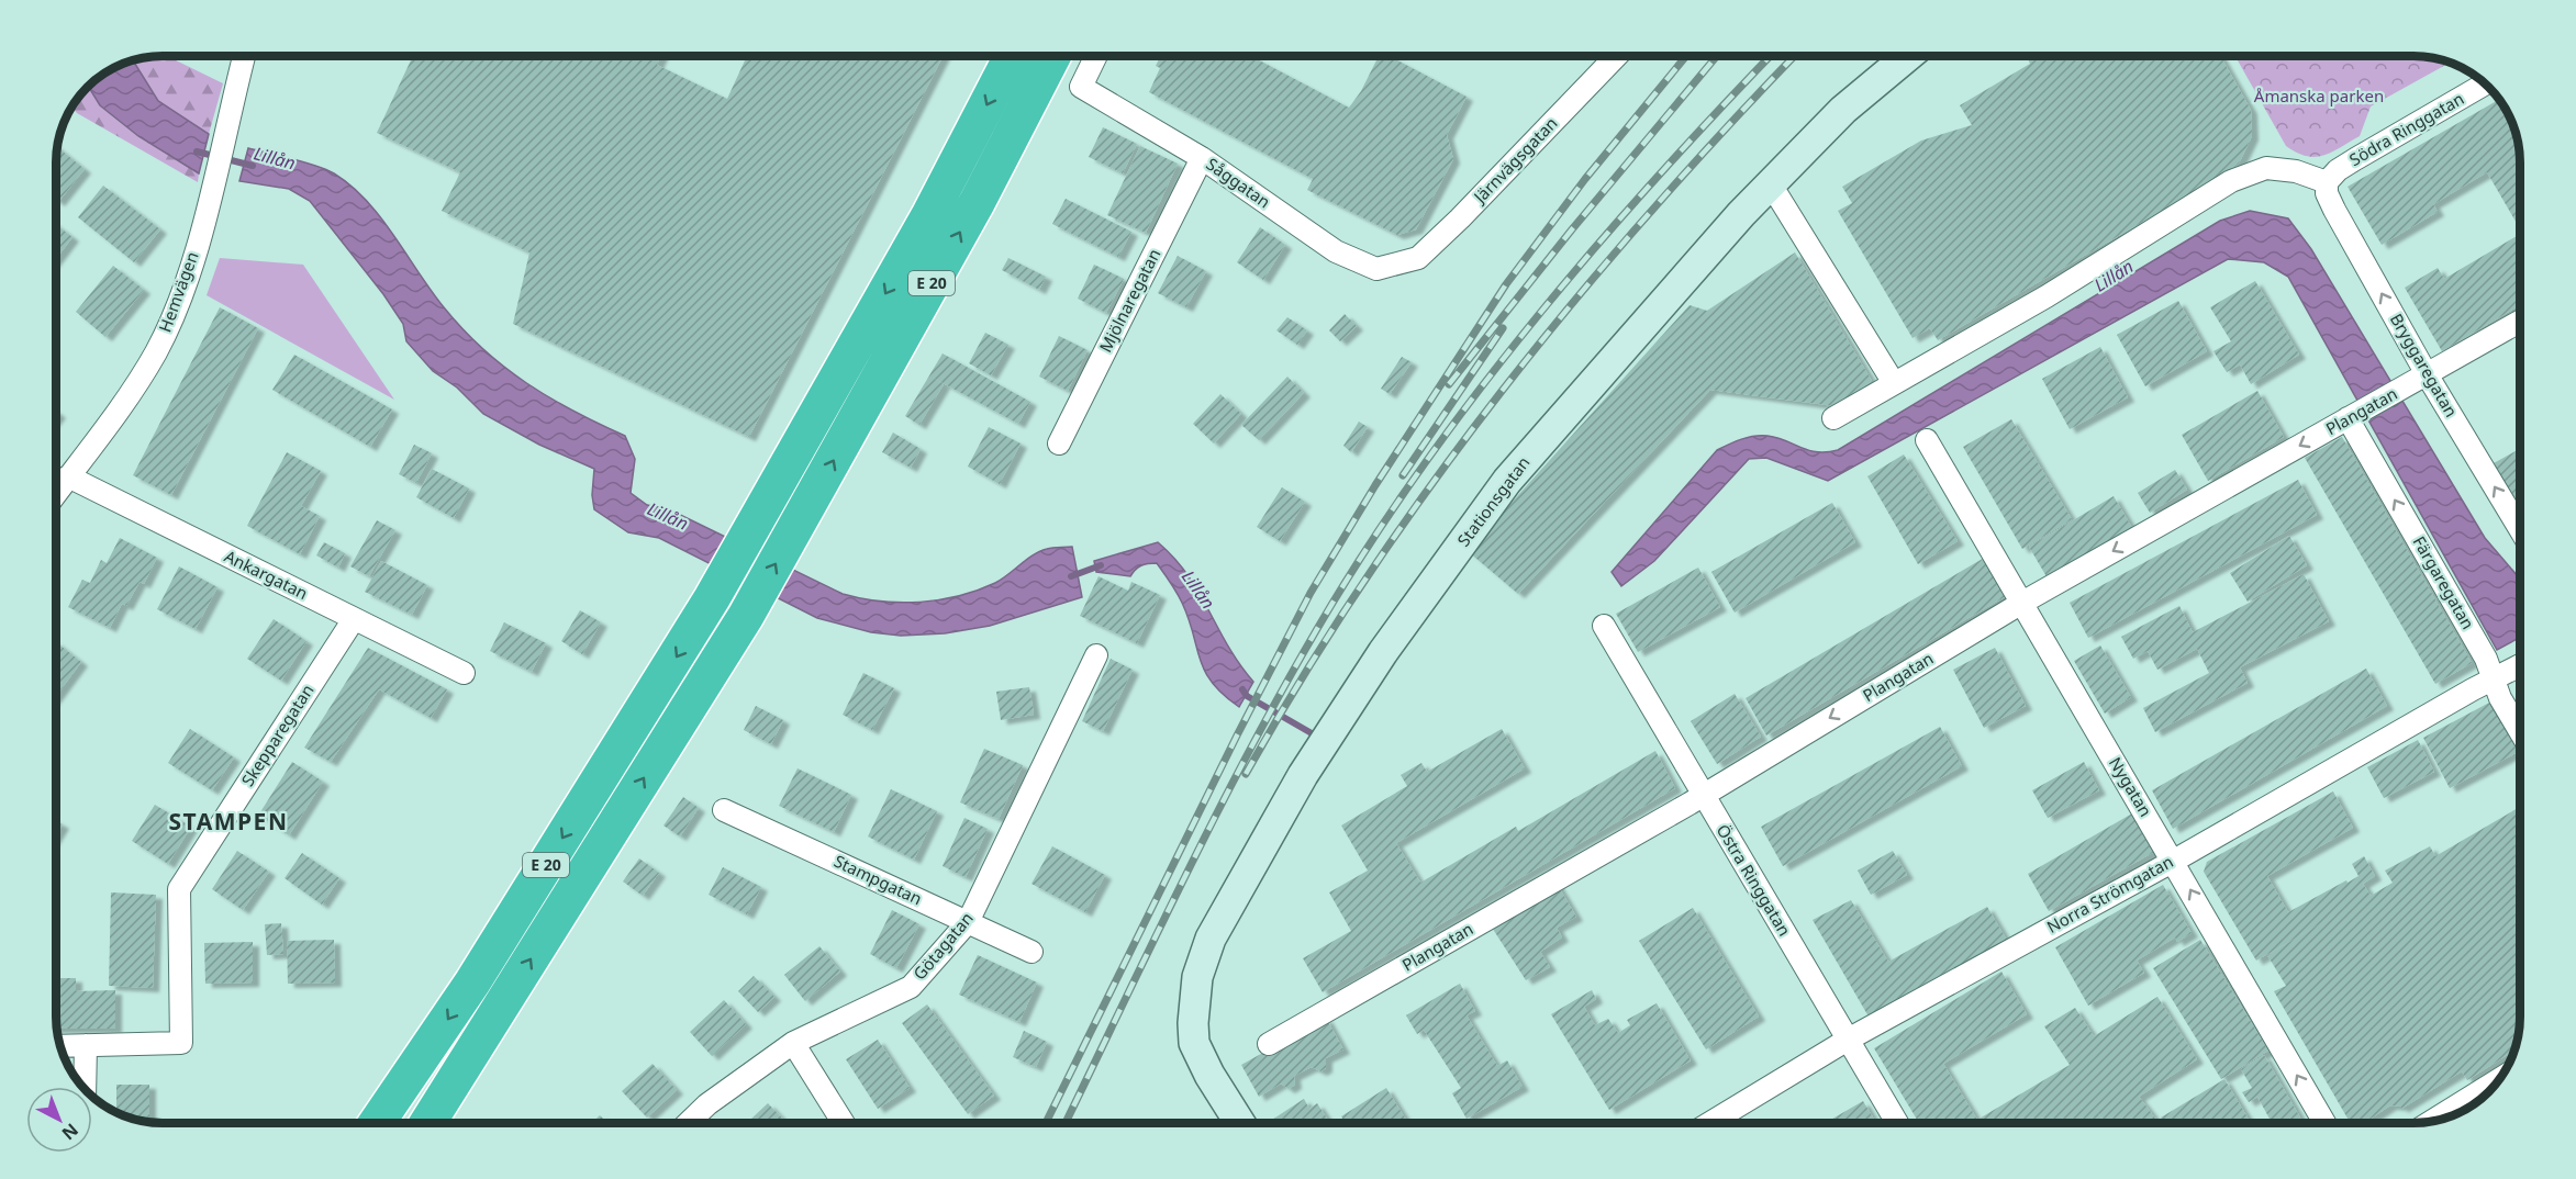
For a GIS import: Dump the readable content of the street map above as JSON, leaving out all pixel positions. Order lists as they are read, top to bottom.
{
  "streets": {
    "highway": ["E 20"],
    "street": [
      "Södra Ringgatan",
      "Järnvägsgatan",
      "Såggatan",
      "Hemvägen",
      "Mjölnaregatan",
      "Bryggaregatan",
      "Plangatan",
      "Stationsgatan",
      "Ankargatan",
      "Färgaregatan",
      "Skepparegatan",
      "Nygatan",
      "Stampgatan",
      "Östra Ringgatan",
      "Norra Strömgatan",
      "Götagatan"
    ]
  },
  "crossings": [
    ["Södra Ringgatan", "Bryggaregatan"],
    ["Järnvägsgatan", "Såggatan"],
    ["Såggatan", "Mjölnaregatan"],
    ["Hemvägen", "Ankargatan"],
    ["Bryggaregatan", "Plangatan"],
    ["Plangatan", "Färgaregatan"],
    ["Plangatan", "Nygatan"],
    ["Plangatan", "Östra Ringgatan"],
    ["Ankargatan", "Skepparegatan"],
    ["Färgaregatan", "Norra Strömgatan"],
    ["Nygatan", "Norra Strömgatan"],
    ["Stampgatan", "Götagatan"],
    ["Östra Ringgatan", "Norra Strömgatan"]
  ],
  "one_way": [
    "Bryggaregatan",
    "Plangatan",
    "Färgaregatan",
    "Nygatan"
  ],
  "districts": ["STAMPEN"],
  "water": ["Lillån"],
  "parks": ["Åmanska parken"],
  "north": "bottom right"
}
